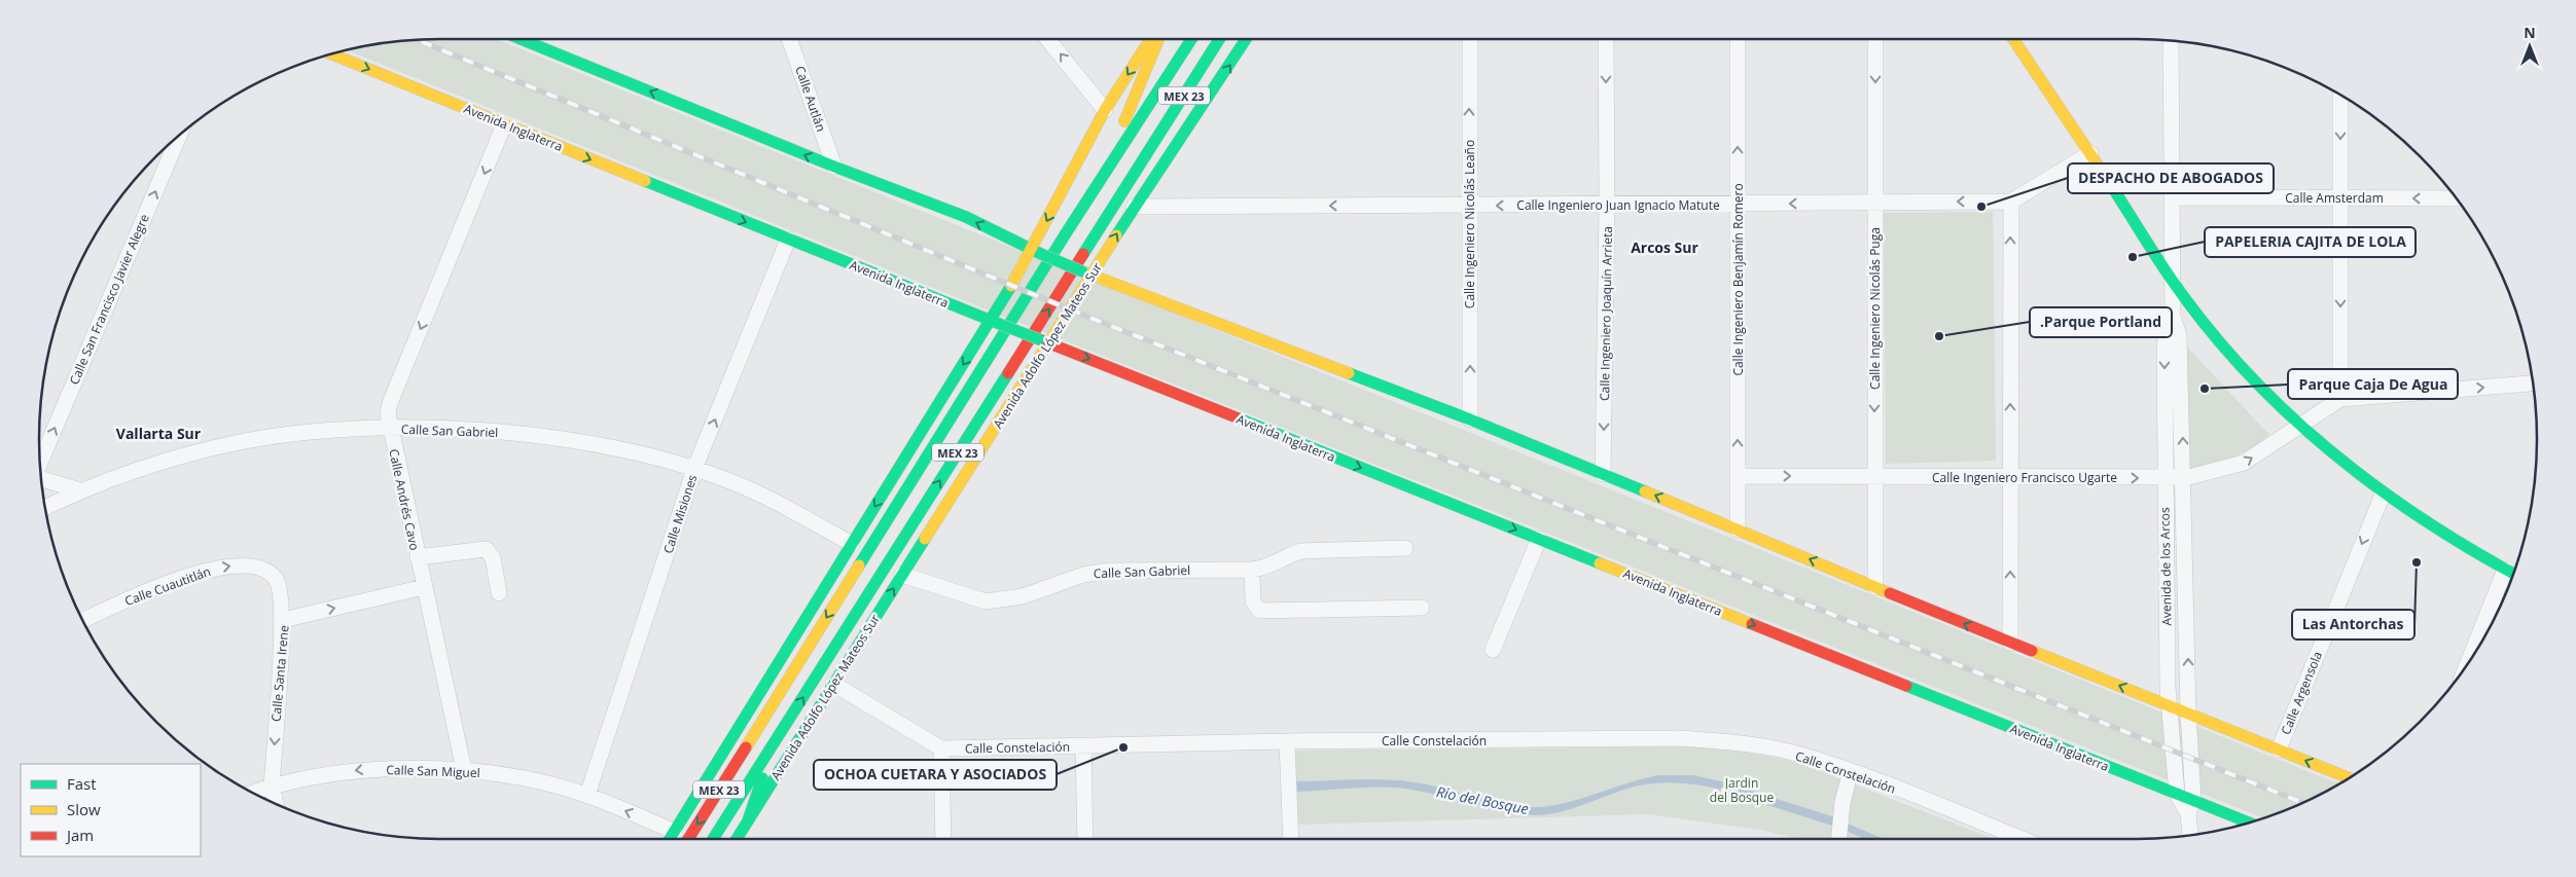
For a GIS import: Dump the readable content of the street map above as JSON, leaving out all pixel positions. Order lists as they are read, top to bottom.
{
  "streets": {
    "main road": ["MEX 23", "Avenida Inglaterra", "Avenida Adolfo López Mateos Sur"],
    "street": [
      "Calle Autlán",
      "Calle Amsterdam",
      "Calle Ingeniero Juan Ignacio Matute",
      "Calle Ingeniero Nicolás Leaño",
      "Calle Ingeniero Benjamín Romero",
      "Calle San Francisco Javier Alegre",
      "Calle Ingeniero Nicolás Puga",
      "Calle Ingeniero Joaquín Arrieta",
      "Calle San Gabriel",
      "Calle Ingeniero Francisco Ugarte",
      "Calle Andrés Cavo",
      "Calle Misiones",
      "Avenida de los Arcos",
      "Calle Cuautitlán",
      "Calle Santa Irene",
      "Calle Argensola",
      "Calle Constelación",
      "Calle San Miguel"
    ]
  },
  "crossings": [
    ["Avenida Inglaterra", "Avenida Adolfo López Mateos Sur"],
    ["Avenida Inglaterra", "Calle Andrés Cavo"],
    ["Avenida Inglaterra", "Calle Misiones"],
    ["Avenida Inglaterra", "Avenida de los Arcos"],
    ["Calle Amsterdam", "Avenida de los Arcos"],
    ["Calle Ingeniero Juan Ignacio Matute", "Calle Ingeniero Nicolás Leaño"],
    ["Calle Ingeniero Juan Ignacio Matute", "Calle Ingeniero Benjamín Romero"],
    ["Calle Ingeniero Juan Ignacio Matute", "Calle Ingeniero Nicolás Puga"],
    ["Calle Ingeniero Juan Ignacio Matute", "Calle Ingeniero Joaquín Arrieta"],
    ["Calle Ingeniero Juan Ignacio Matute", "Avenida Adolfo López Mateos Sur"],
    ["Calle Ingeniero Benjamín Romero", "Calle Ingeniero Francisco Ugarte"],
    ["Calle Ingeniero Nicolás Puga", "Calle Ingeniero Francisco Ugarte"],
    ["Avenida Adolfo López Mateos Sur", "Calle San Gabriel"],
    ["Calle San Gabriel", "Calle Andrés Cavo"],
    ["Calle San Gabriel", "Calle Misiones"],
    ["Calle Ingeniero Francisco Ugarte", "Avenida de los Arcos"],
    ["Calle Andrés Cavo", "Calle Santa Irene"],
    ["Calle Andrés Cavo", "Calle San Miguel"],
    ["Calle Misiones", "Calle San Miguel"],
    ["Calle Cuautitlán", "Calle Santa Irene"],
    ["Calle Santa Irene", "Calle San Miguel"]
  ],
  "one_way": [
    "Calle Amsterdam",
    "Calle Ingeniero Juan Ignacio Matute",
    "Calle Ingeniero Nicolás Leaño",
    "Calle Ingeniero Benjamín Romero",
    "Calle San Francisco Javier Alegre",
    "Calle Ingeniero Joaquín Arrieta",
    "Calle Ingeniero Francisco Ugarte",
    "Calle Andrés Cavo",
    "Calle Misiones",
    "Calle Cuautitlán",
    "Calle Argensola",
    "Calle San Miguel"
  ],
  "districts": ["Arcos Sur", "Vallarta Sur"],
  "water": ["Rio del Bosque"],
  "parks": ["Jardin del Bosque"],
  "places": [
    "DESPACHO DE ABOGADOS",
    "PAPELERIA CAJITA DE LOLA",
    ".Parque Portland",
    "Parque Caja De Agua",
    "Las Antorchas",
    "OCHOA CUETARA Y ASOCIADOS"
  ],
  "legend": ["Fast", "Slow", "Jam"],
  "north": "top"
}
